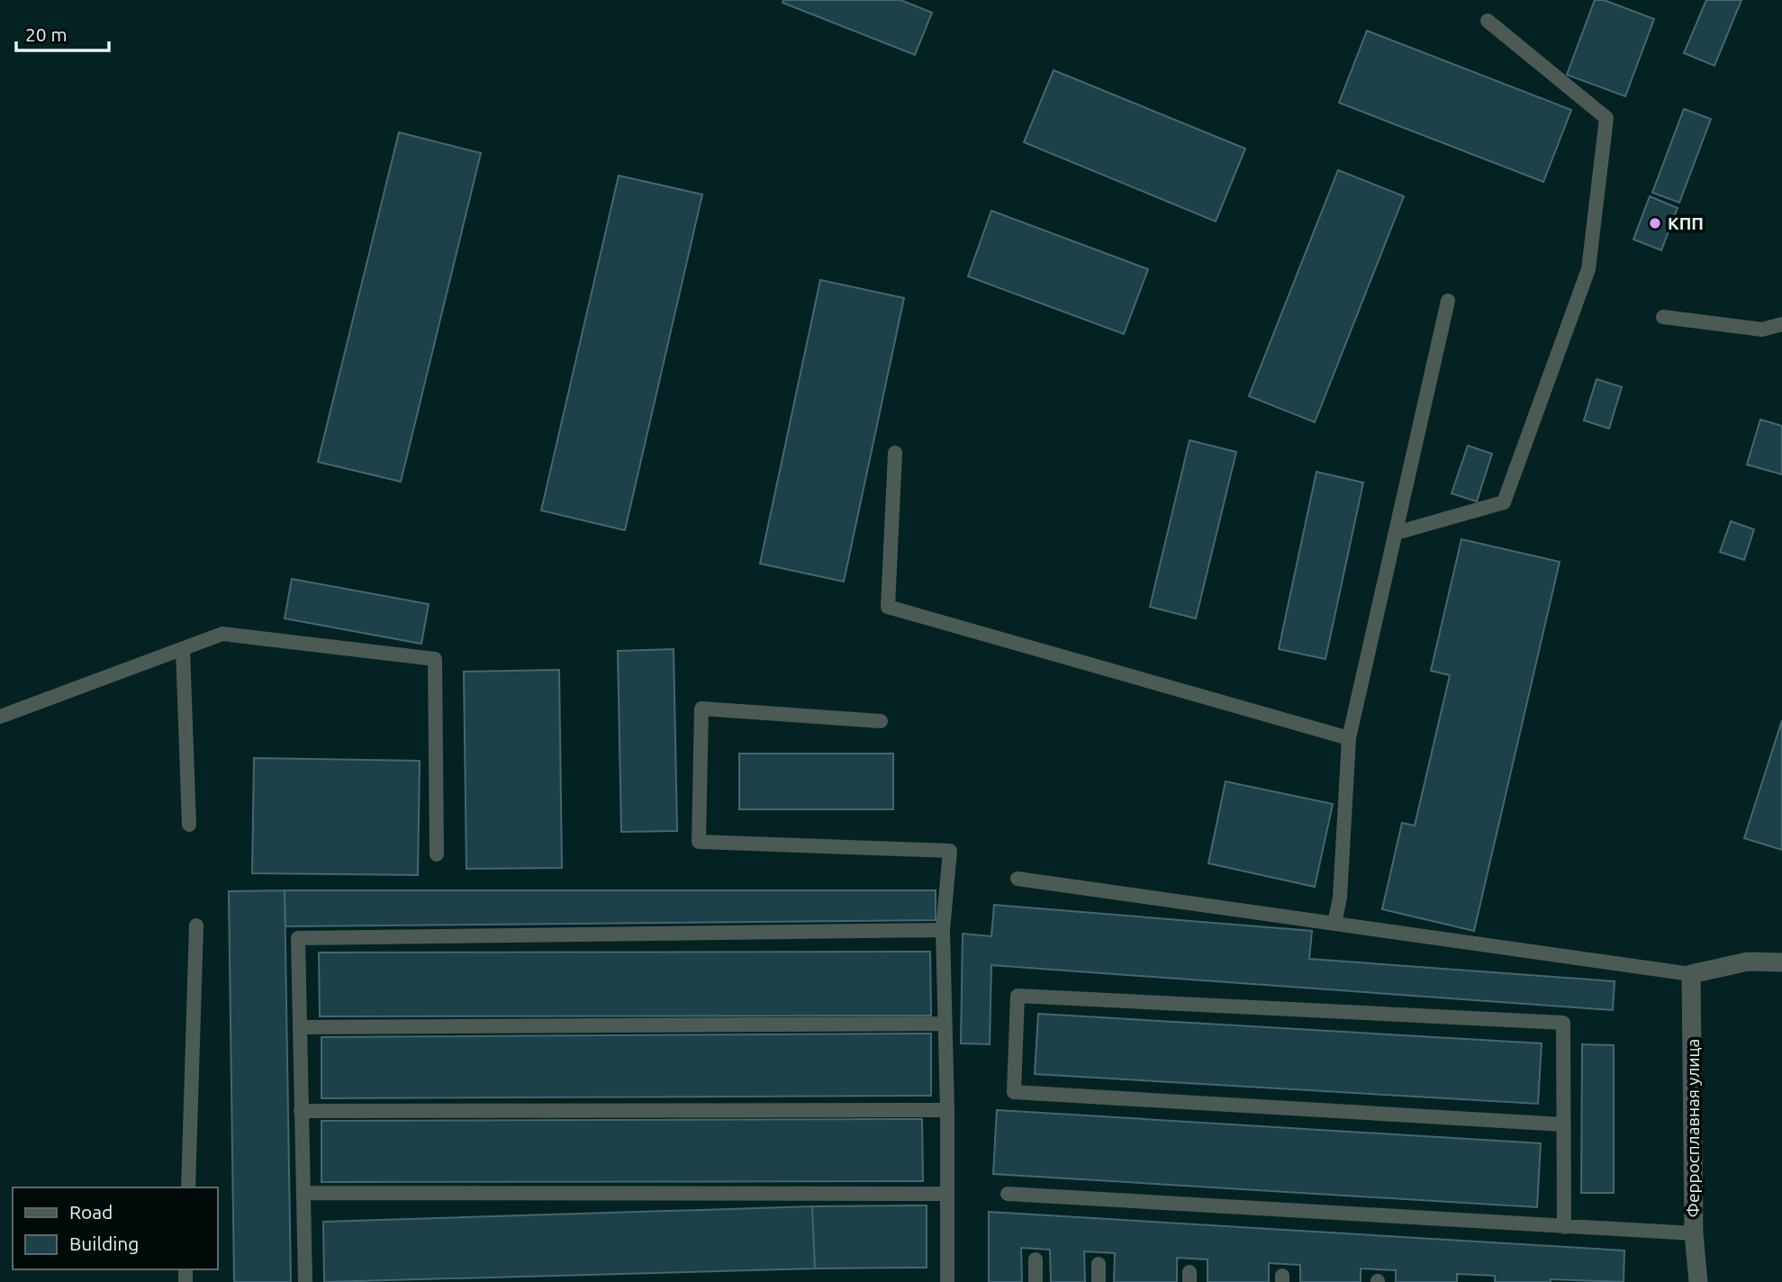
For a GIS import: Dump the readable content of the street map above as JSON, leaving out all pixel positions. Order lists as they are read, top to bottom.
{
  "streets": {
    "street": ["Ферросплавная улица"]
  },
  "places": ["КПП"],
  "legend": ["Road", "Building"],
  "scale_bar": "20 m"
}
